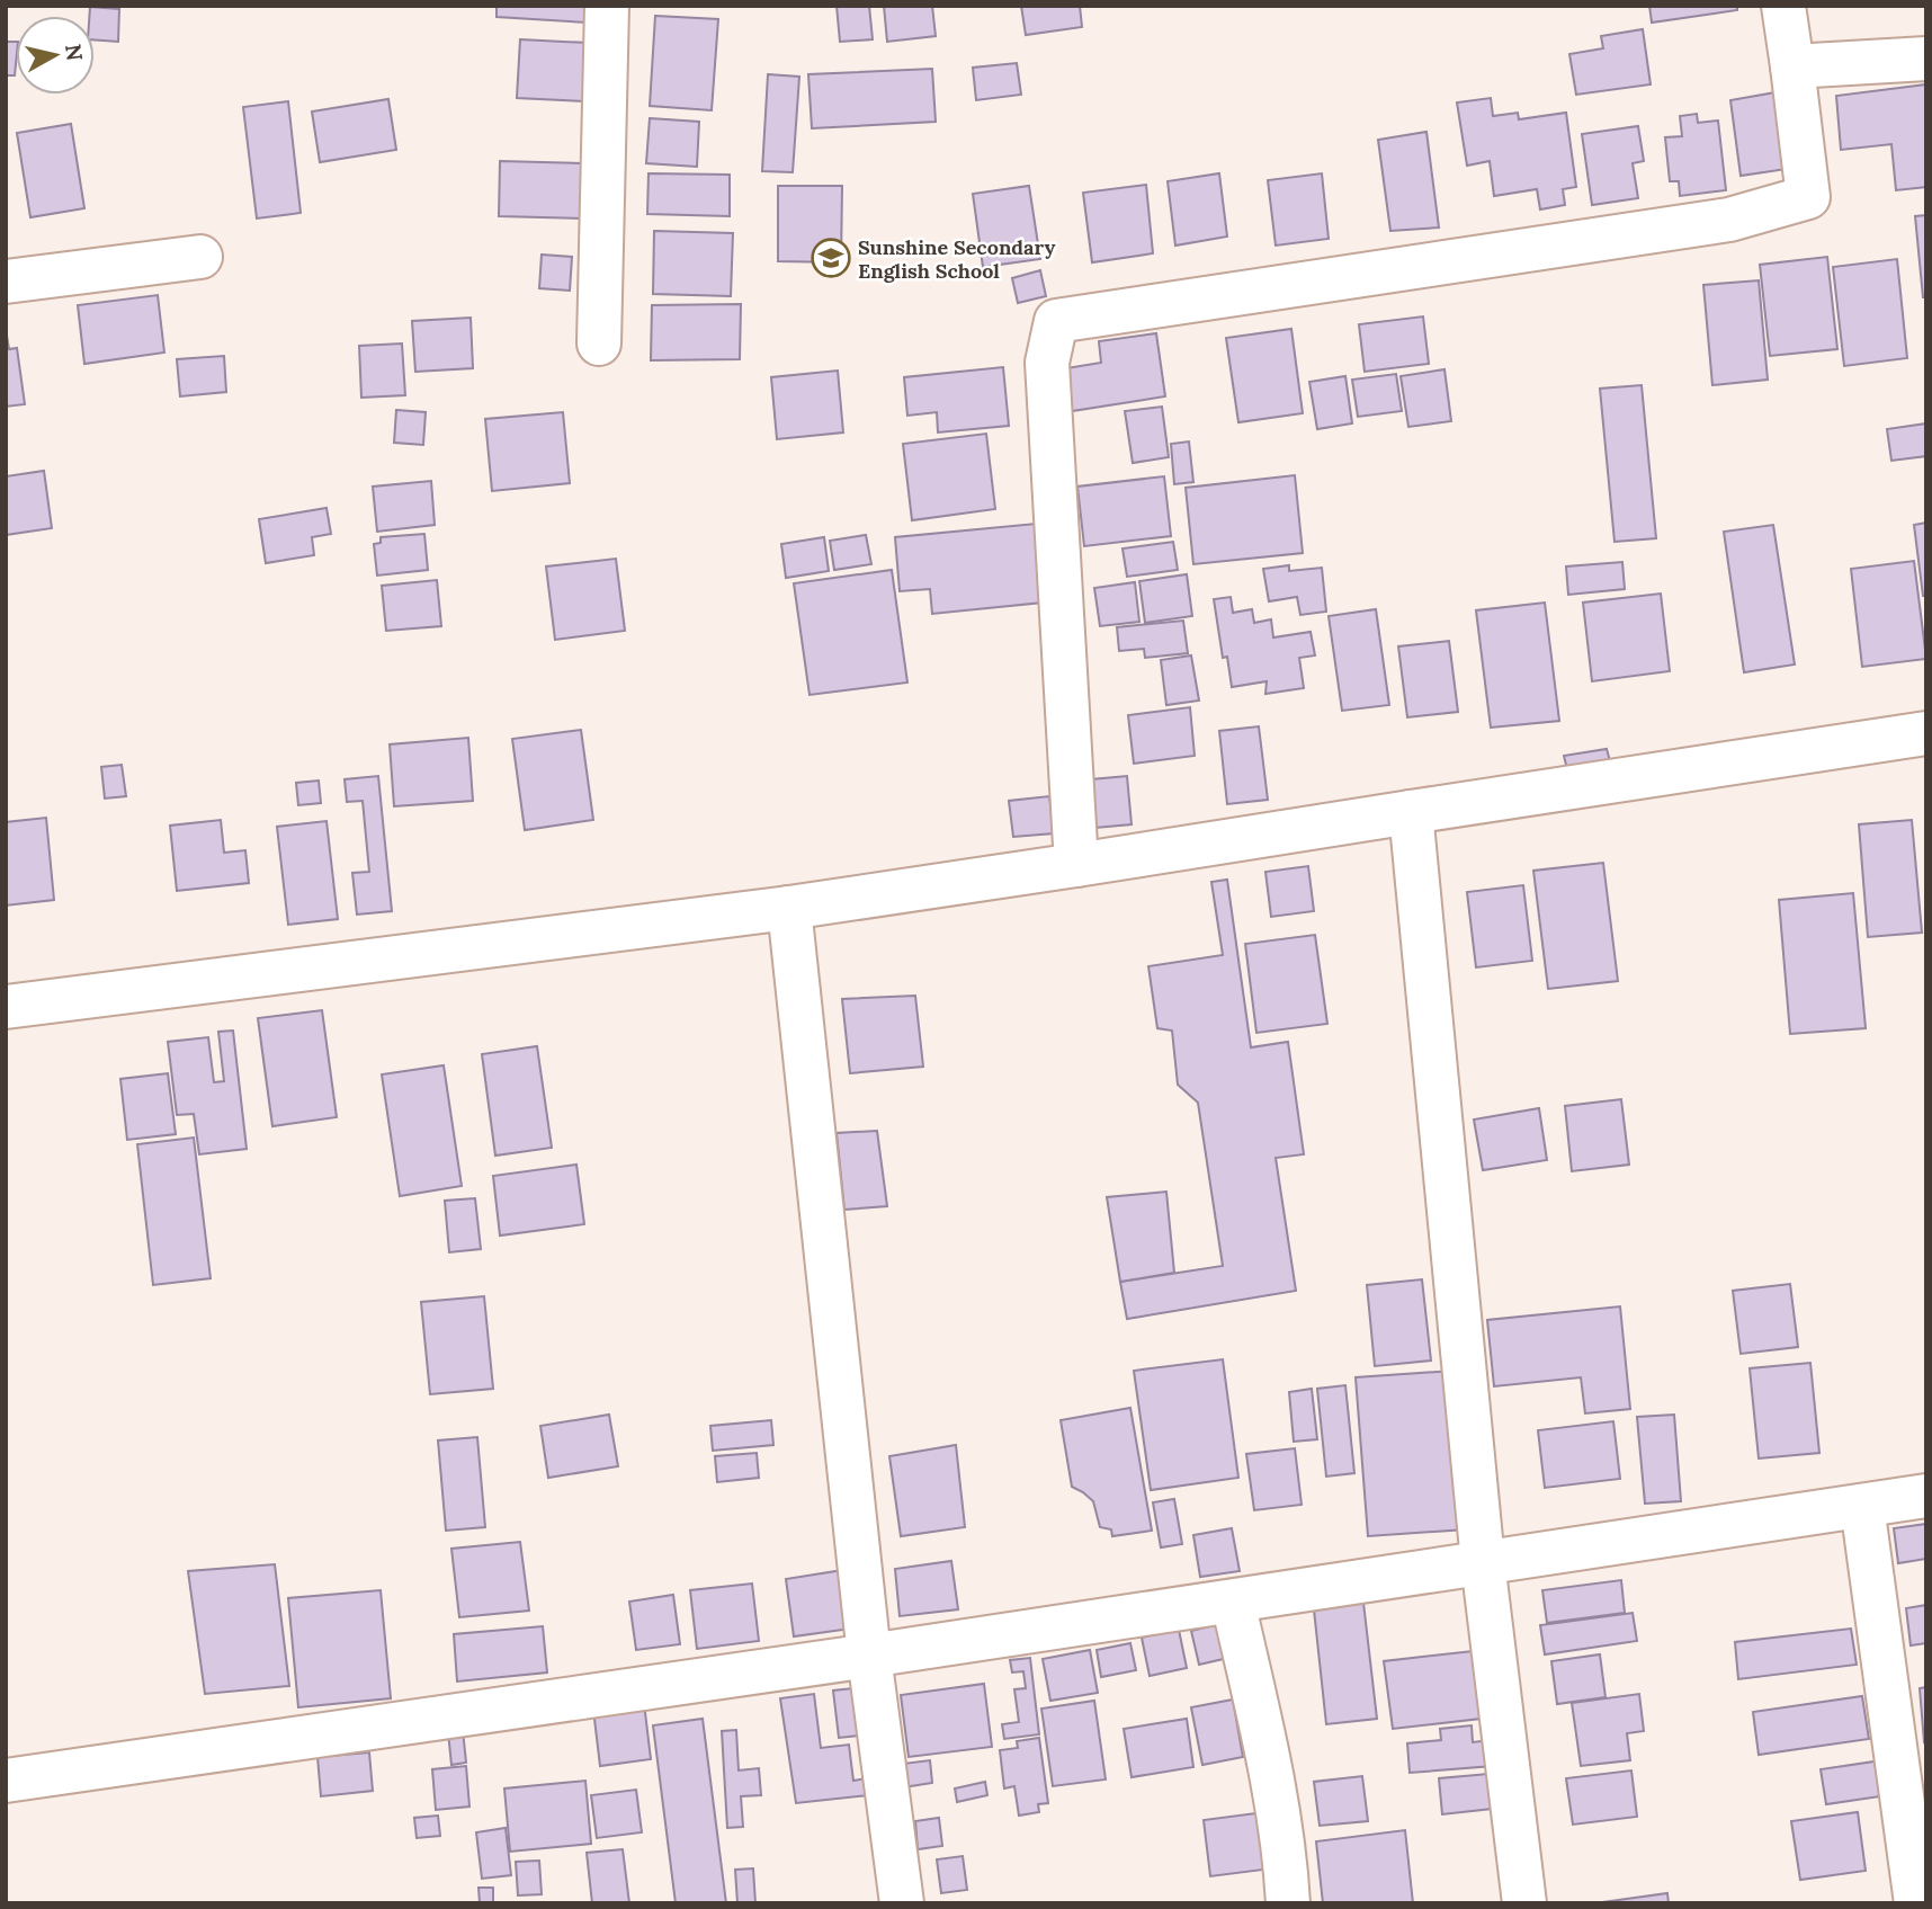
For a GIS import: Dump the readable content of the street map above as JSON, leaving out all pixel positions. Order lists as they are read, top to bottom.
{
  "places": {
    "school or university": ["Sunshine Secondary English School"]
  },
  "north": "right"
}
